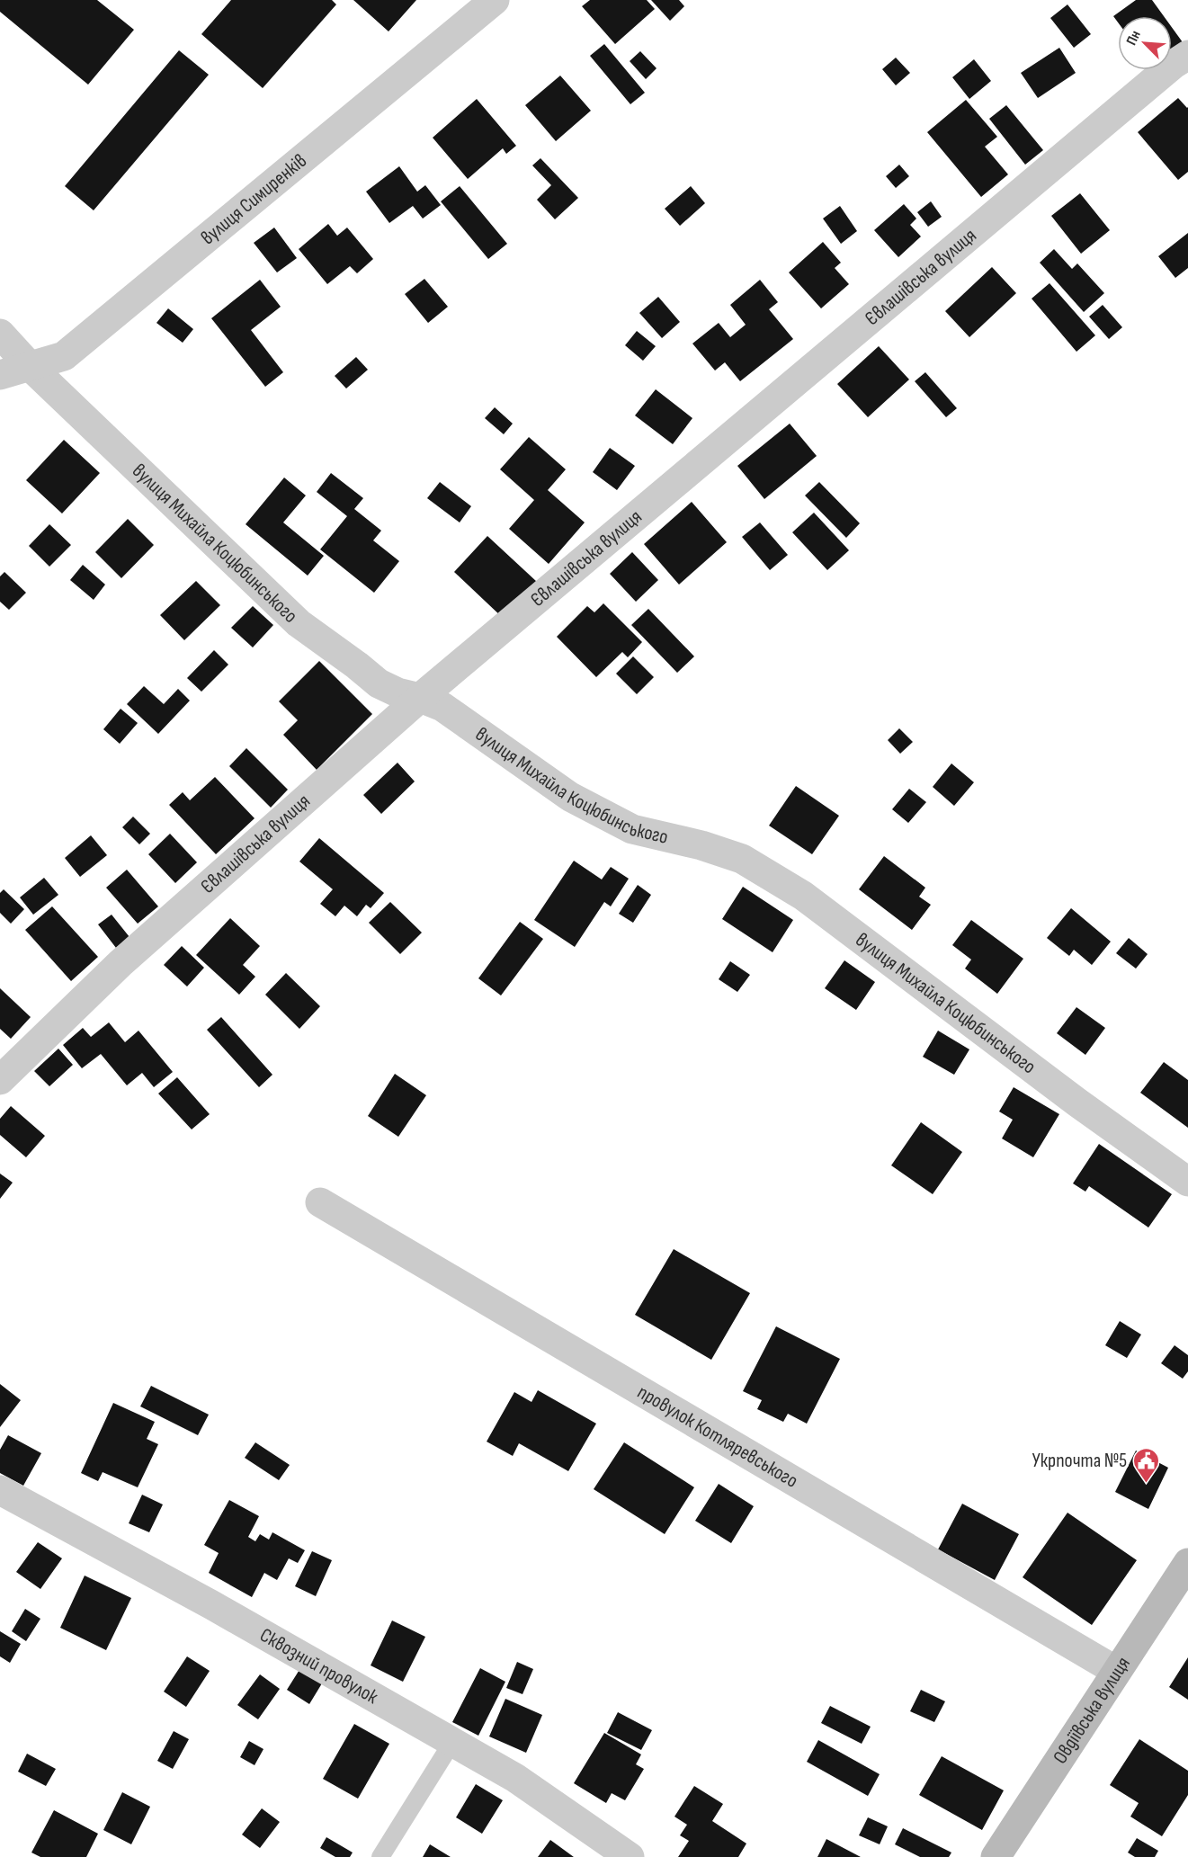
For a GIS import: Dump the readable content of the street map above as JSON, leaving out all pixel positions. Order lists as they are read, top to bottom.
{
  "streets": {
    "main road": ["Овдіївська вулиця"],
    "street": [
      "вулиця Симиренків",
      "Євлашівська вулиця",
      "вулиця Михайла Коцюбинського",
      "провулок Котляревського",
      "Сквозний провулок"
    ]
  },
  "crossings": [
    ["вулиця Симиренків", "вулиця Михайла Коцюбинського"],
    ["Євлашівська вулиця", "вулиця Михайла Коцюбинського"],
    ["провулок Котляревського", "Овдіївська вулиця"]
  ],
  "places": {
    "public building": ["Укрпочта №5"]
  },
  "north": "top left"
}
